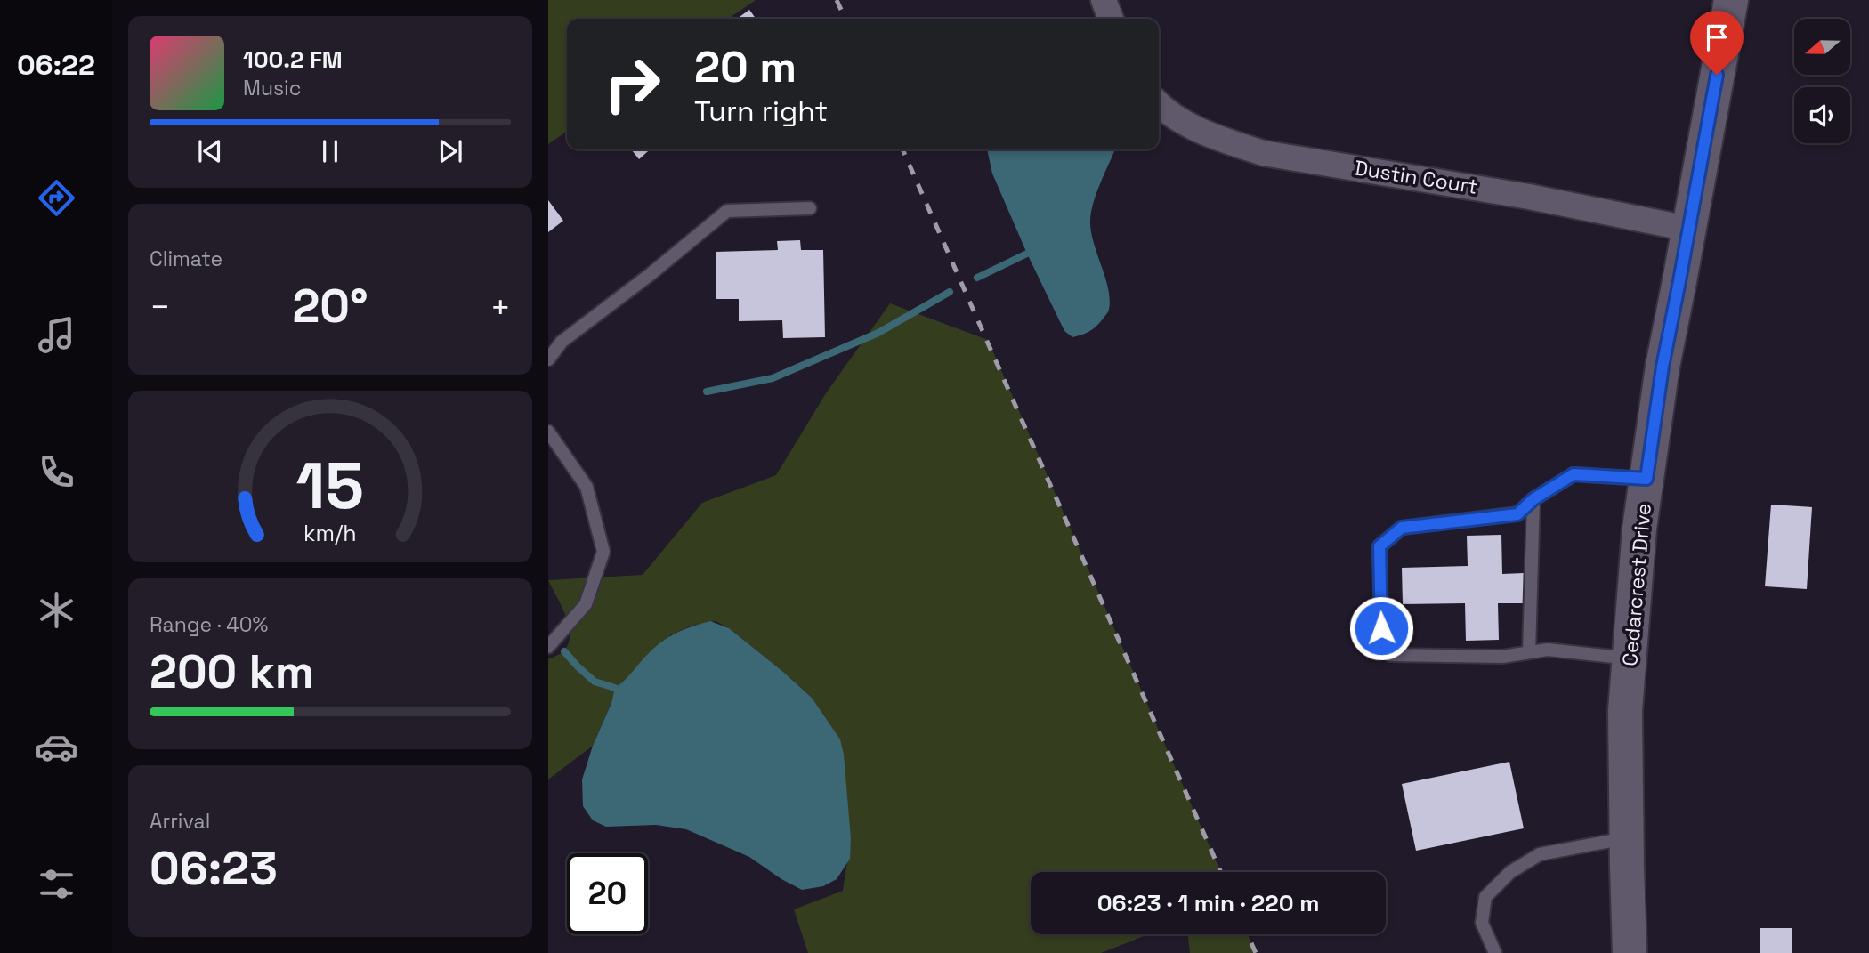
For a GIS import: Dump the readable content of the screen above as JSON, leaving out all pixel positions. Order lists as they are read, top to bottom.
{
  "streets": {
    "street": ["Dustin Court", "Cedarcrest Drive"]
  },
  "crossings": [
    ["Dustin Court", "Cedarcrest Drive"]
  ],
  "north": "left",
  "page": {
    "tabs": "06:22",
    "turn": ["20 m", "Turn right"],
    "song": ["100.2 FM", "Music"],
    "tile": [
      "Climate",
      ["Range · 40%", "200 km"],
      ["Arrival", "06:23"]
    ],
    "heat": ["−", "20°", "+"],
    "limit": "20",
    "trip": "06:23 · 1 min · 220 m",
    "gauge": ["15", "km/h"]
  }
}
